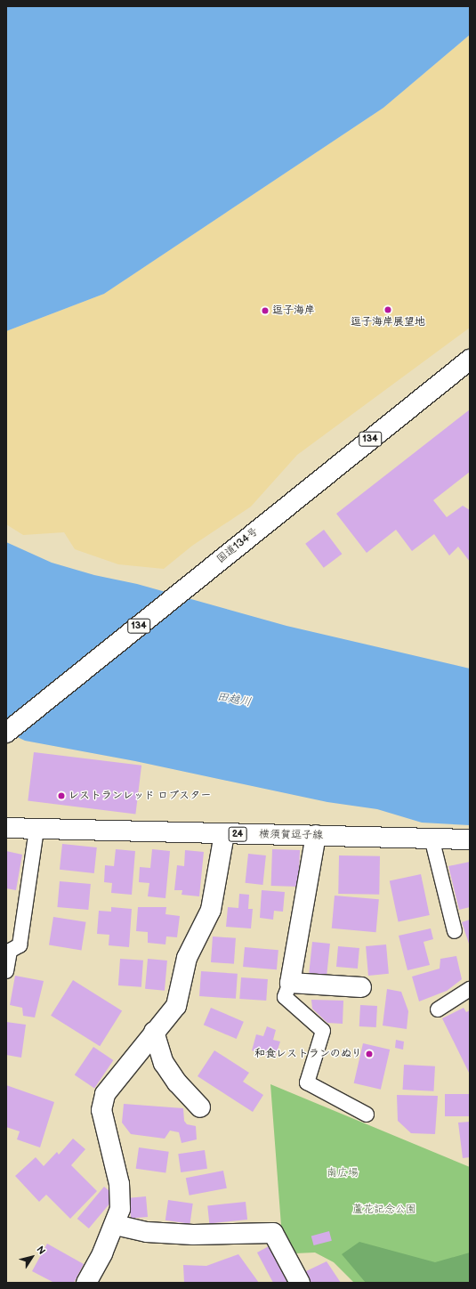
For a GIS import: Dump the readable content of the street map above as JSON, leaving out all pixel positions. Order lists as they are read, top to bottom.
{
  "streets": {
    "main road": [
      "134",
      "国道134号",
      "24",
      "横須賀逗子線"
    ]
  },
  "water": ["田越川"],
  "parks": ["南広場", "蘆花記念公園"],
  "places": [
    "逗子海岸展望地",
    "逗子海岸",
    "レストランレッド ロブスター",
    "和食レストランのぬり"
  ],
  "north": "top right"
}
